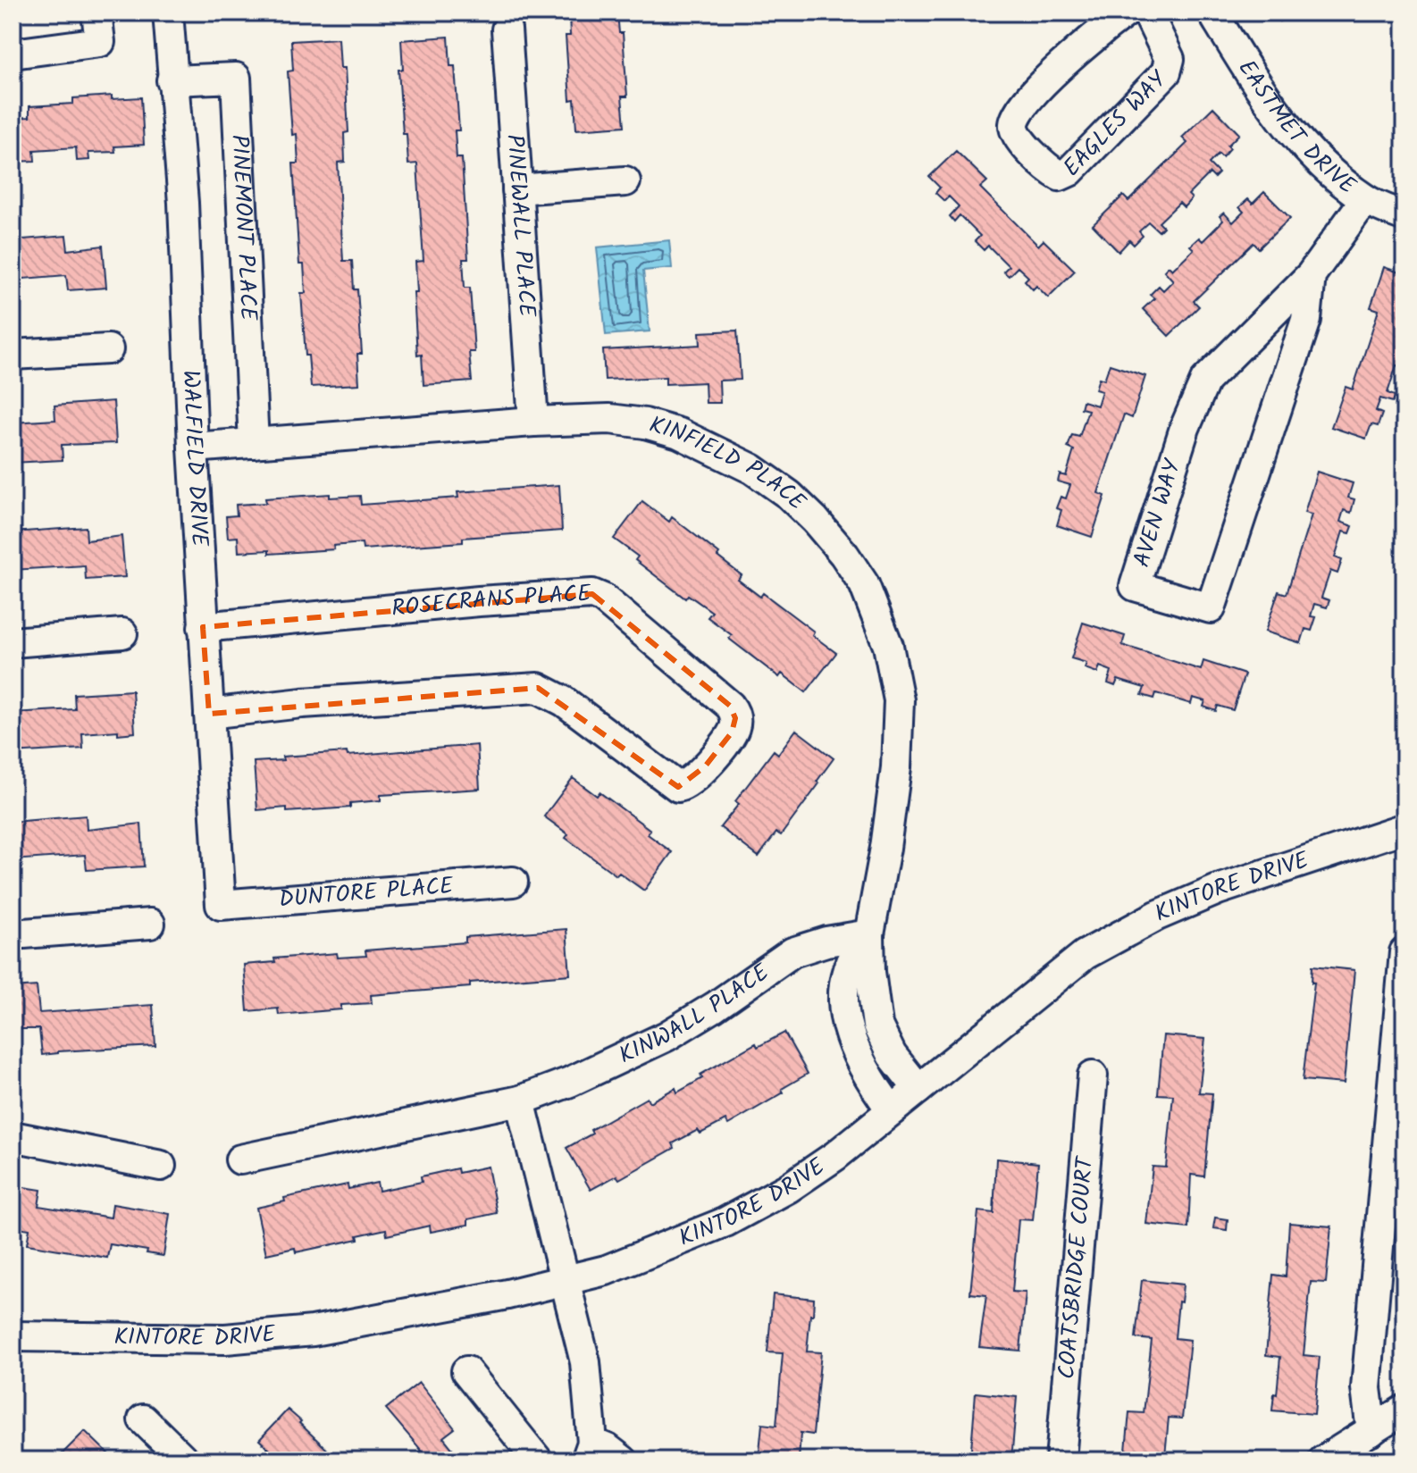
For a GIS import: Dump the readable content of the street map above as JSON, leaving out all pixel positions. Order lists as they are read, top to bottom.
{
  "streets": {
    "street": [
      "EAGLES WAY",
      "EASTMET DRIVE",
      "PINEWALL PLACE",
      "PINEMONT PLACE",
      "WALFIELD DRIVE",
      "KINFIELD PLACE",
      "AVEN WAY",
      "ROSECRANS PLACE",
      "KINTORE DRIVE",
      "DUNTORE PLACE",
      "KINWALL PLACE",
      "COATSBRIDGE COURT"
    ]
  },
  "crossings": [
    ["EASTMET DRIVE", "AVEN WAY"],
    ["PINEWALL PLACE", "KINFIELD PLACE"],
    ["PINEMONT PLACE", "WALFIELD DRIVE"],
    ["PINEMONT PLACE", "KINFIELD PLACE"],
    ["WALFIELD DRIVE", "KINFIELD PLACE"],
    ["WALFIELD DRIVE", "ROSECRANS PLACE"],
    ["WALFIELD DRIVE", "DUNTORE PLACE"],
    ["KINFIELD PLACE", "KINTORE DRIVE"],
    ["KINFIELD PLACE", "KINWALL PLACE"]
  ]
}
